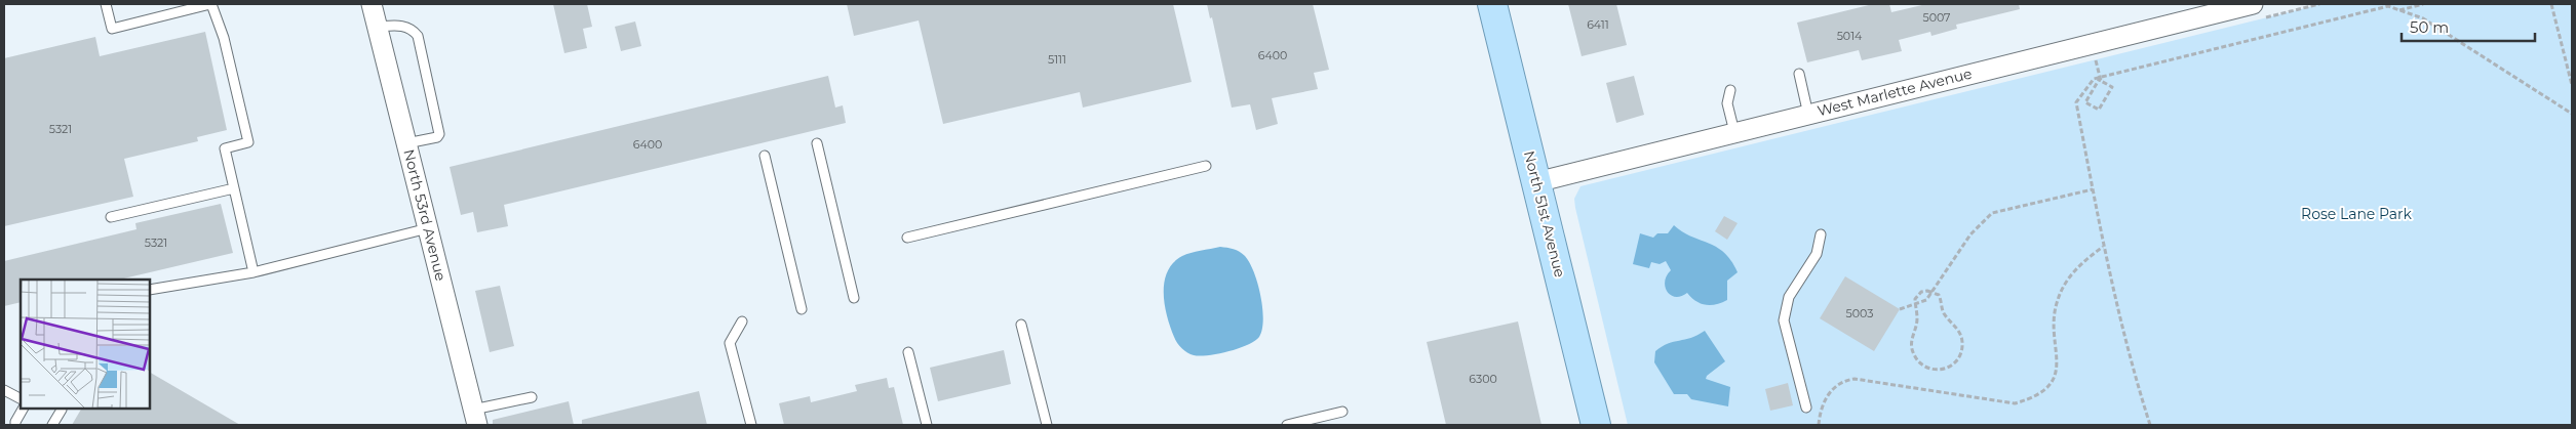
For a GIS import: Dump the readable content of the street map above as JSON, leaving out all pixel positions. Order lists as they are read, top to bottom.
{
  "streets": {
    "main road": ["North 51st Avenue"],
    "street": ["West Marlette Avenue", "North 53rd Avenue"]
  },
  "crossings": [
    ["West Marlette Avenue", "North 51st Avenue"]
  ],
  "parks": ["Rose Lane Park"],
  "house_numbers": [
    "5007",
    "6411",
    "5014",
    "6400",
    "5111",
    "5321",
    "6400",
    "5321",
    "5003",
    "6300"
  ],
  "scale_bar": "50 m"
}
